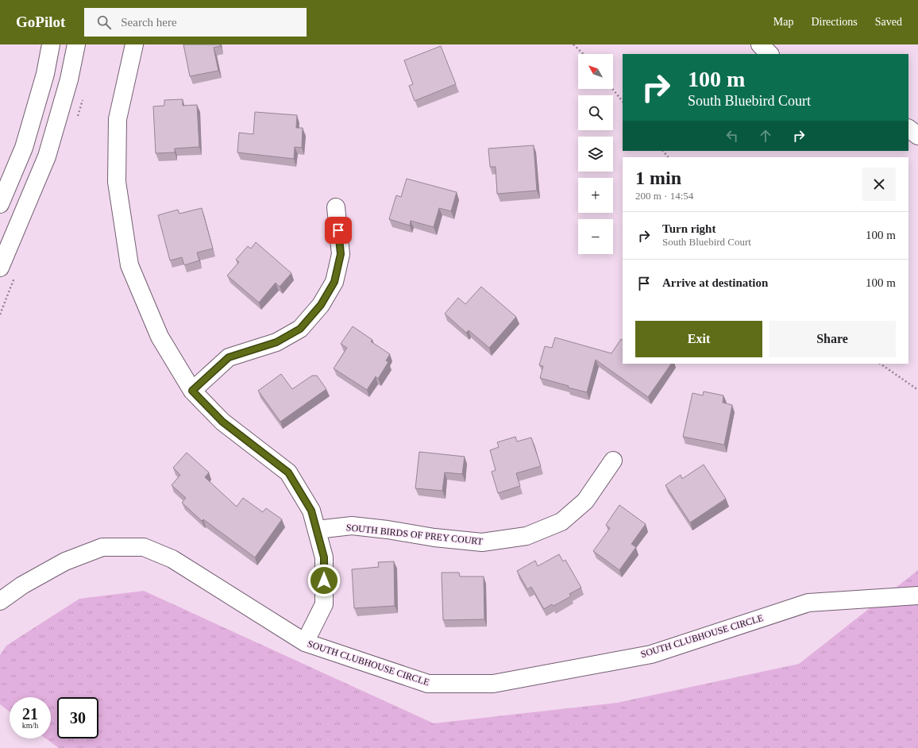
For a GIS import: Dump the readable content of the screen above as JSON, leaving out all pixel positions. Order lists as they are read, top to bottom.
{
  "streets": {
    "street": ["SOUTH BIRDS OF PREY COURT", "SOUTH CLUBHOUSE CIRCLE"]
  },
  "north": "top left",
  "page": {
    "header": "GoPilot",
    "search": "Search here",
    "nav": ["Map", "Directions", "Saved"],
    "map_buttons": ["+", "−"],
    "turn": ["100 m", "South Bluebird Court"],
    "heading": ["1 min", "200 m · 14:54"],
    "list": [
      {
        "name": "Turn right",
        "note": "South Bluebird Court",
        "value": "100 m"
      },
      {
        "name": "Arrive at destination",
        "value": "100 m"
      }
    ],
    "buttons": ["Exit", "Share"],
    "speed": "21 km/h",
    "limit": "30"
  }
}
